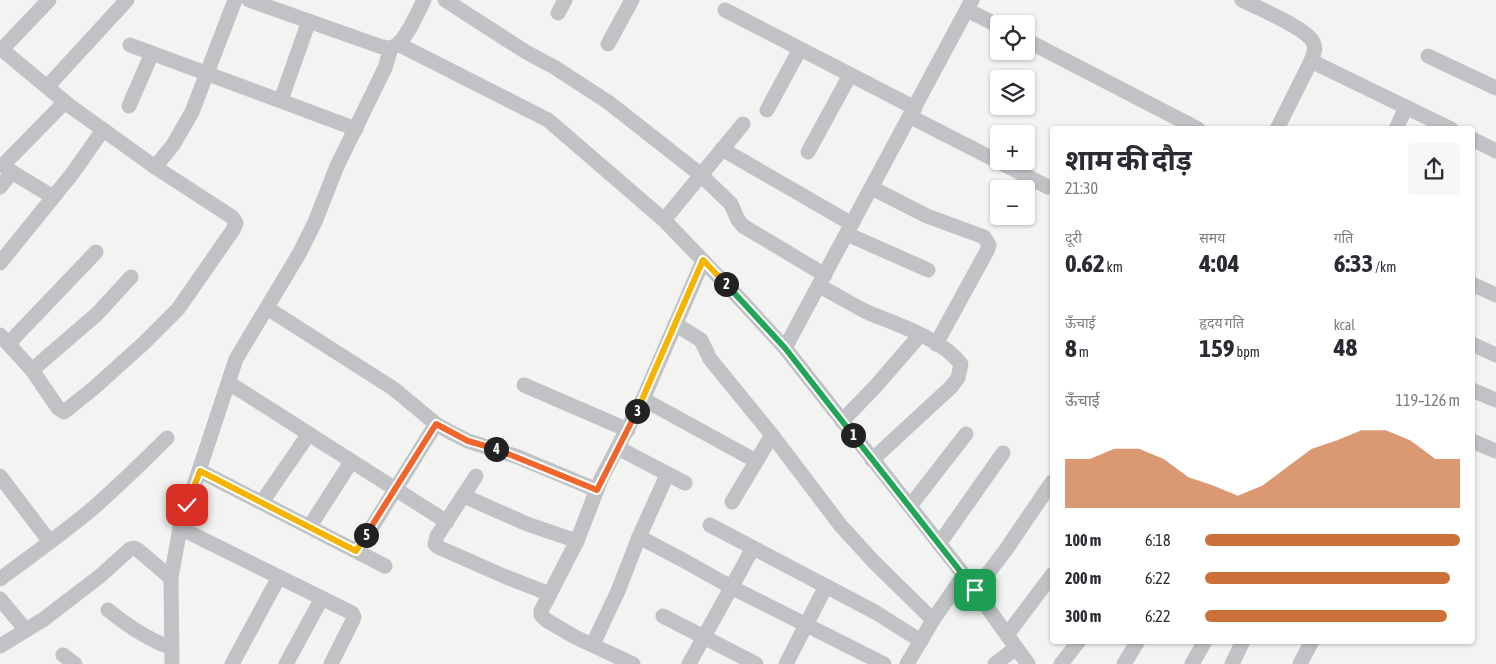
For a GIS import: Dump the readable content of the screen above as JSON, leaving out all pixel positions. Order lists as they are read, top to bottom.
{
  "page": {
    "map_buttons": ["+", "−"],
    "heading": ["शाम की दौड़", "21:30"],
    "stats": [
      ["दूरी", "0.62 km"],
      ["समय", "4:04"],
      ["गति", "6:33 /km"],
      ["ऊँचाई", "8 m"],
      ["हृदय गति", "159 bpm"],
      ["kcal", "48"]
    ],
    "pins": [
      "2",
      "3",
      "1",
      "4",
      "5"
    ],
    "chart": ["ऊँचाई", "119–126 m"],
    "list": [
      {
        "name": "100 m",
        "note": "6:18"
      },
      {
        "name": "200 m",
        "note": "6:22"
      },
      {
        "name": "300 m",
        "note": "6:22"
      }
    ]
  }
}
